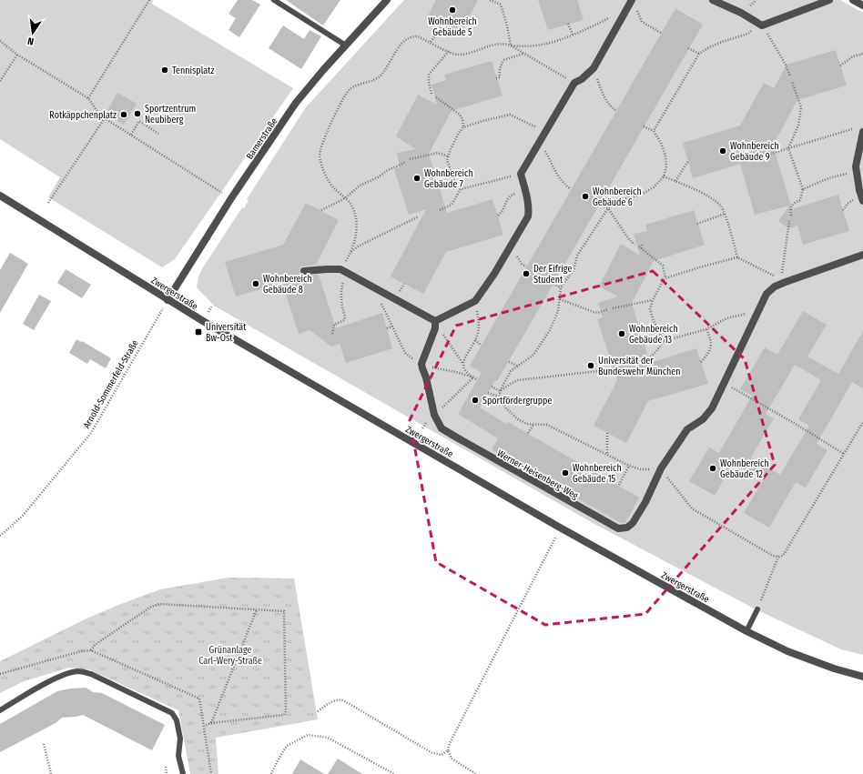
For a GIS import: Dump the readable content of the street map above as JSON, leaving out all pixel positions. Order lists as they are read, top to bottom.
{
  "streets": {
    "street": ["Bamerstraße", "Zwergerstraße", "Werner-Heisenberg-Weg"],
    "path": ["Arnold-Sommerfeld-Straße"]
  },
  "crossings": [
    ["Bamerstraße", "Zwergerstraße"],
    ["Bamerstraße", "Arnold-Sommerfeld-Straße"],
    ["Zwergerstraße", "Arnold-Sommerfeld-Straße"]
  ],
  "parks": ["Grünanlage Carl-Wery-Straße"],
  "places": {
    "other": [
      "Wohnbereich Gebäude 5",
      "Tennisplatz",
      "Sportzentrum Neubiberg",
      "Rotkäppchenplatz",
      "Wohnbereich Gebäude 9",
      "Wohnbereich Gebäude 7",
      "Wohnbereich Gebäude 6",
      "Der Eifrige Student",
      "Wohnbereich Gebäude 8",
      "Wohnbereich Gebäude 13",
      "Universität der Bundeswehr München",
      "Sportfördergruppe",
      "Wohnbereich Gebäude 12",
      "Wohnbereich Gebäude 15"
    ],
    "transit": ["Universität Bw-Ost"]
  },
  "north": "bottom"
}
